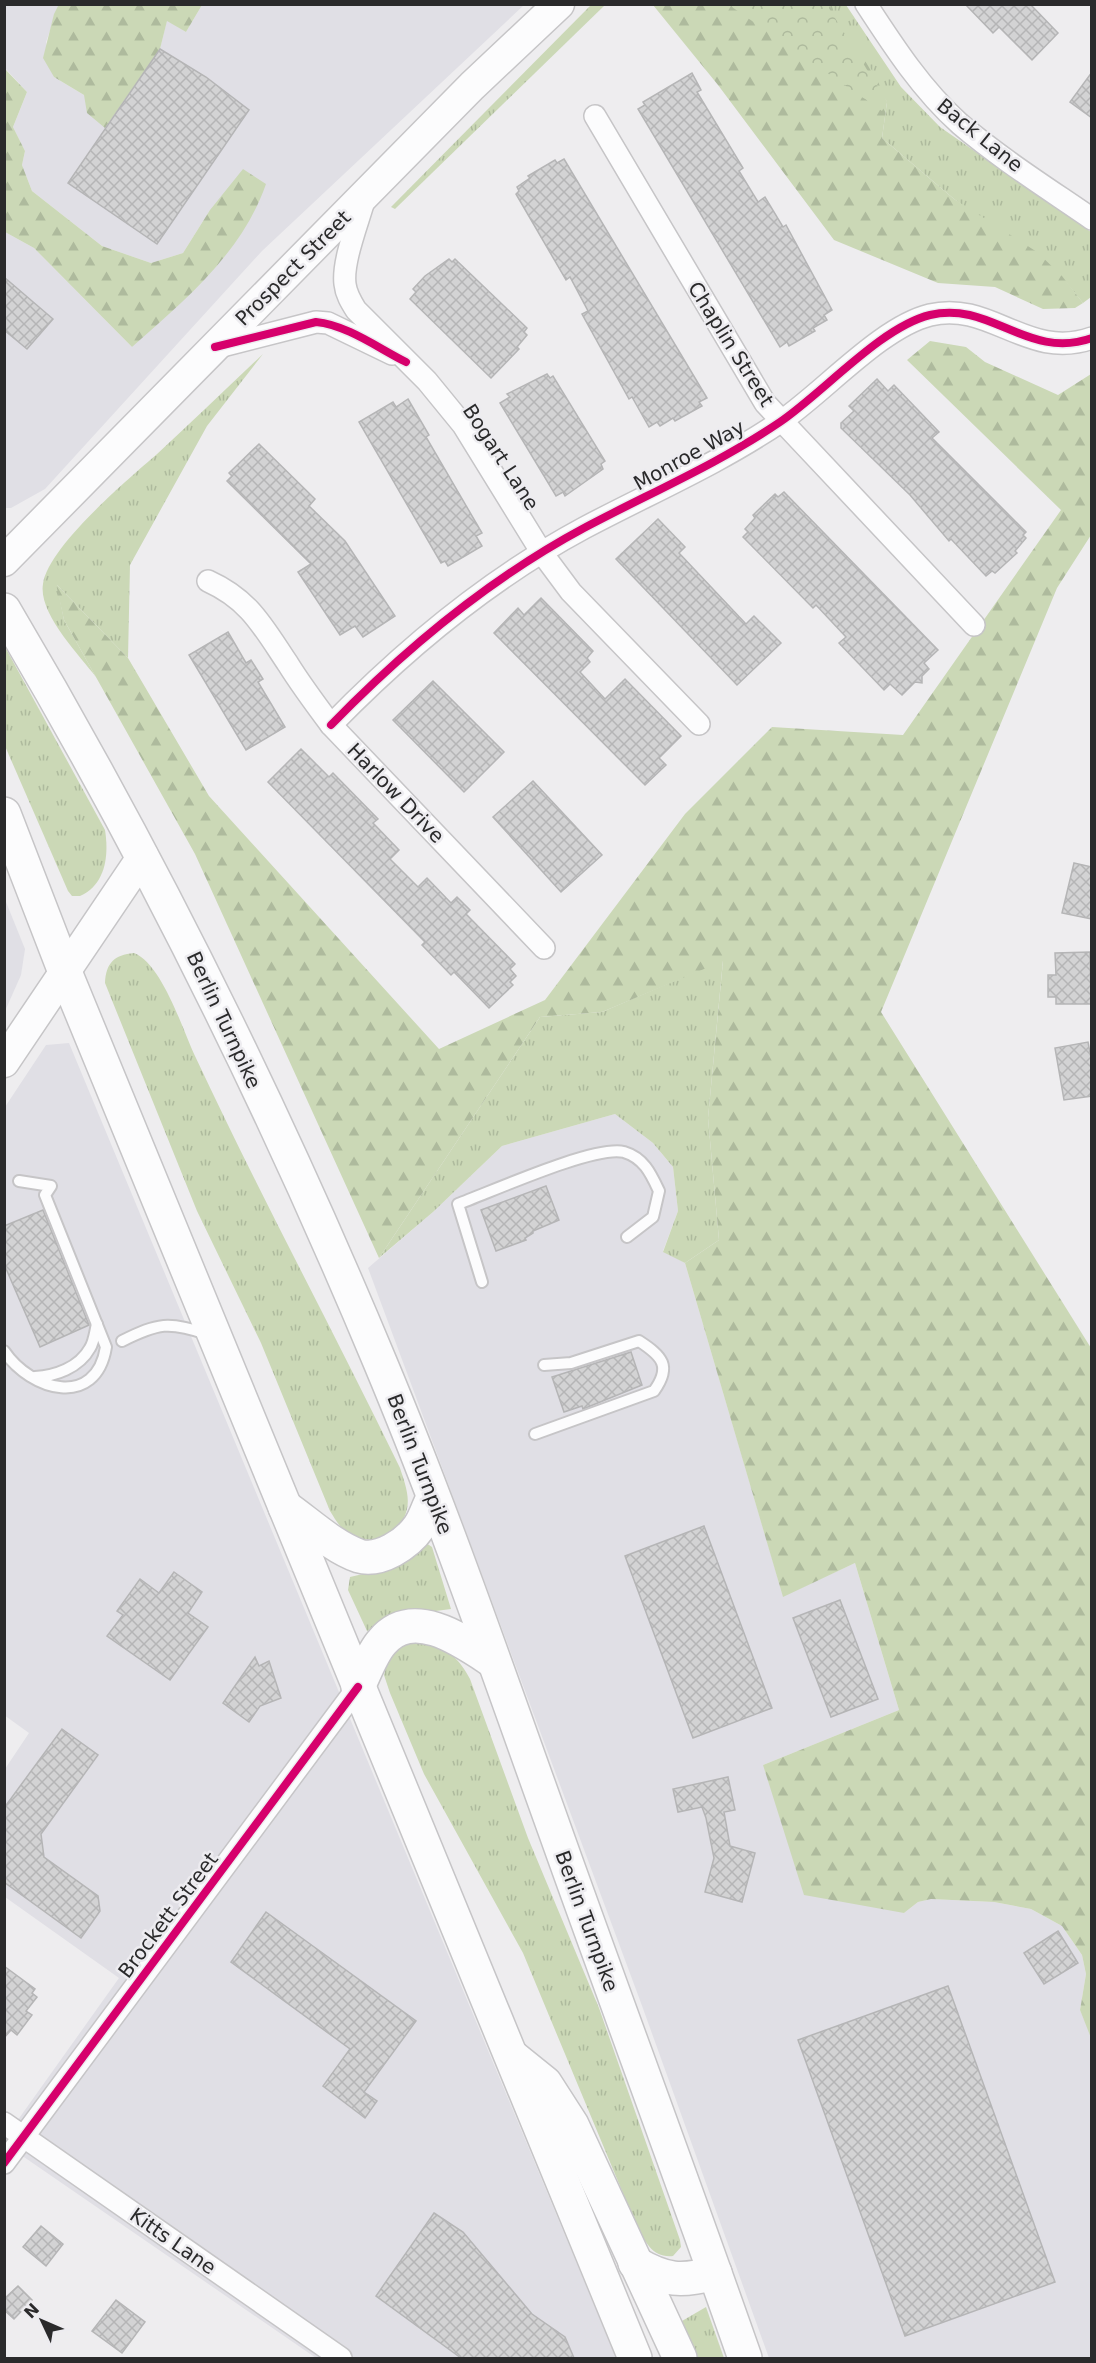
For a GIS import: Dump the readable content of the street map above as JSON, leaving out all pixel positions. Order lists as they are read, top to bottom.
{
  "streets": {
    "highway": ["Berlin Turnpike"],
    "main road": ["Prospect Street"],
    "street": [
      "Back Lane",
      "Chaplin Street",
      "Monroe Way",
      "Bogart Lane",
      "Harlow Drive",
      "Brockett Street",
      "Kitts Lane"
    ]
  },
  "crossings": [
    ["Prospect Street", "Bogart Lane"],
    ["Chaplin Street", "Monroe Way"],
    ["Monroe Way", "Bogart Lane"],
    ["Monroe Way", "Harlow Drive"],
    ["Brockett Street", "Kitts Lane"]
  ],
  "north": "top left"
}
